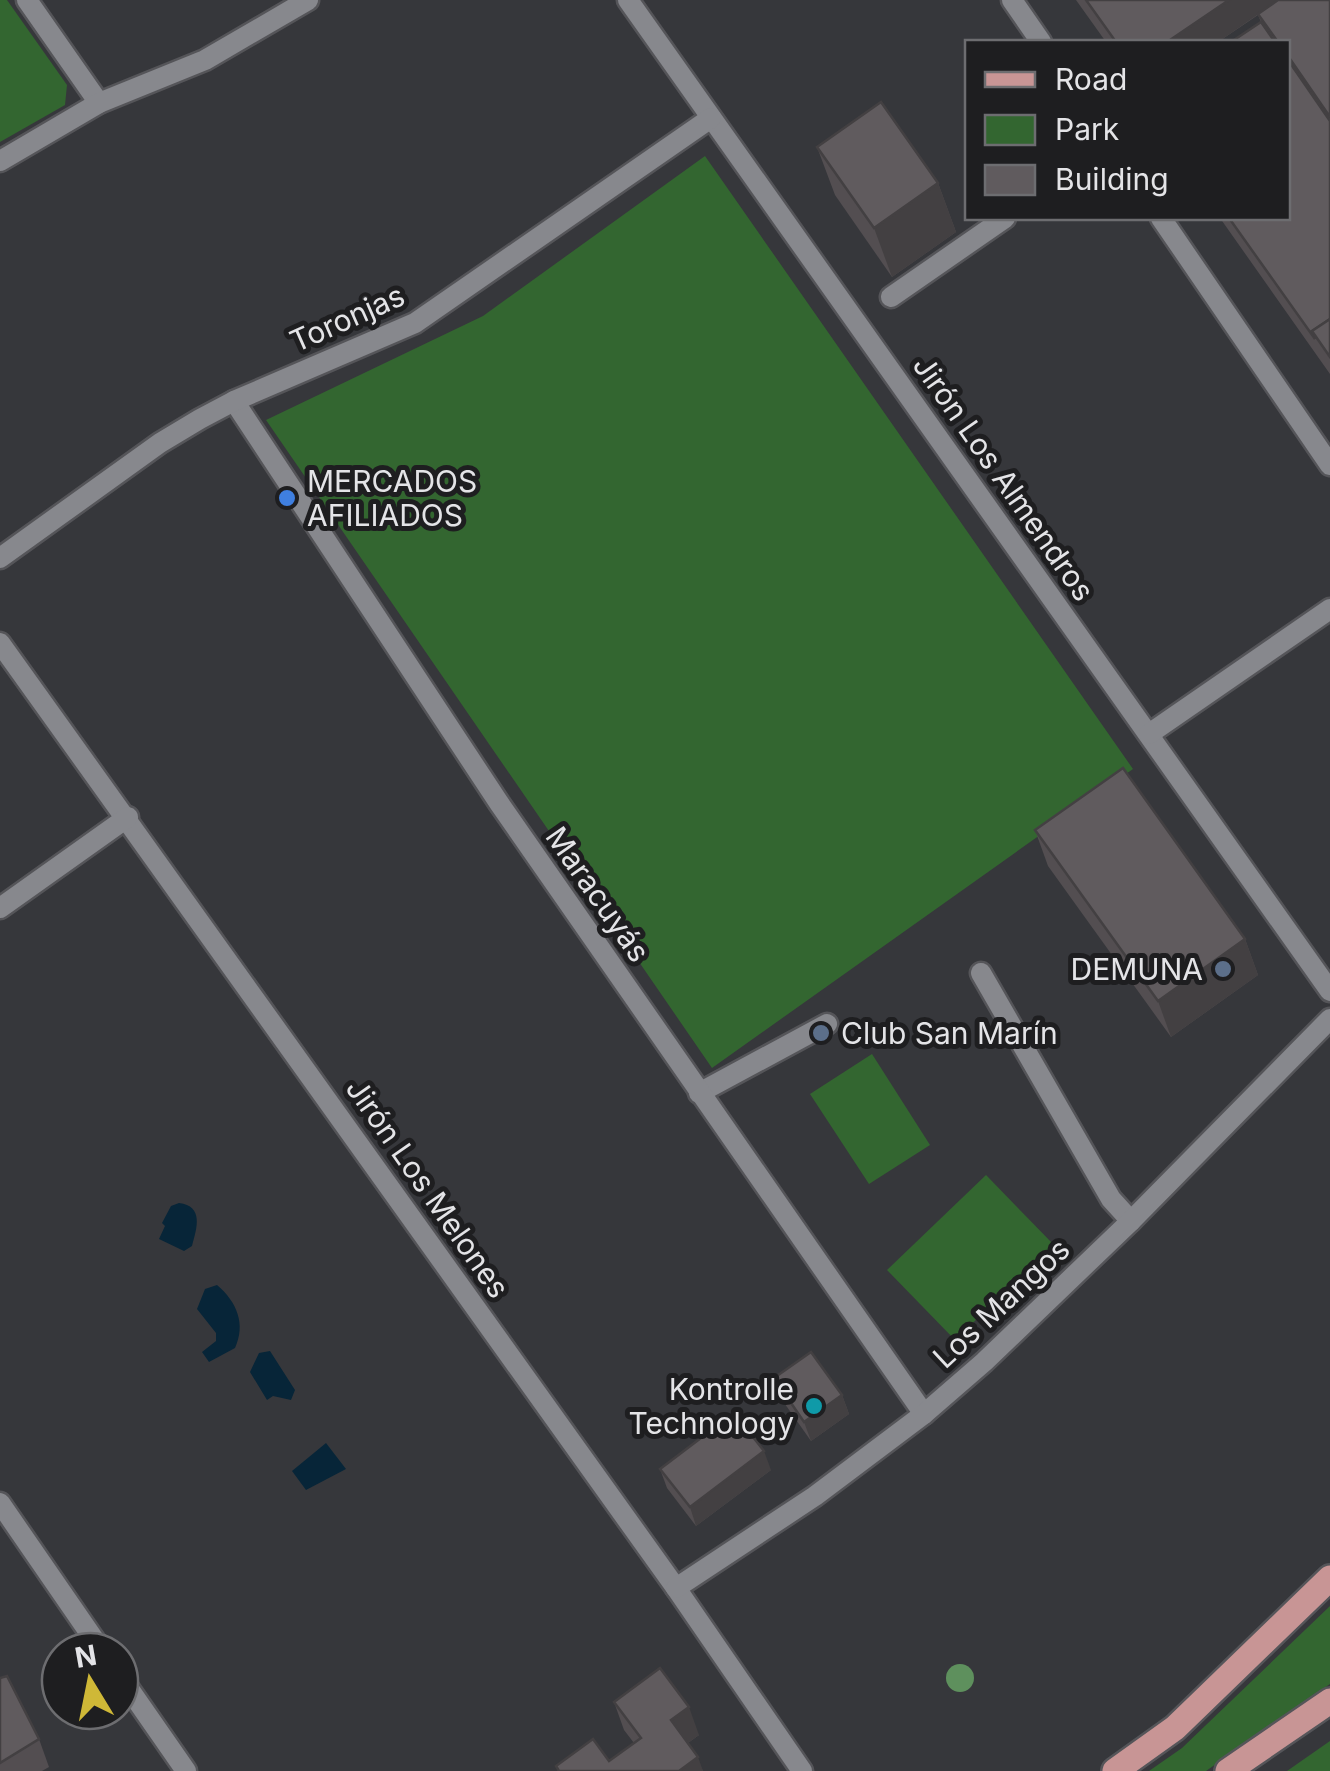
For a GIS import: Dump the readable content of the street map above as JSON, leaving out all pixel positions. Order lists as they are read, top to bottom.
{
  "streets": {
    "street": [
      "Toronjas",
      "Jirón Los Almendros",
      "Maracuyás",
      "Jirón Los Melones",
      "Los Mangos"
    ]
  },
  "crossings": [
    ["Toronjas", "Jirón Los Almendros"],
    ["Toronjas", "Maracuyás"],
    ["Maracuyás", "Los Mangos"],
    ["Jirón Los Melones", "Los Mangos"]
  ],
  "places": [
    "MERCADOS AFILIADOS",
    "DEMUNA",
    "Club San Marín",
    "Kontrolle Technology"
  ],
  "legend": ["Road", "Park", "Building"],
  "north": "top"
}
